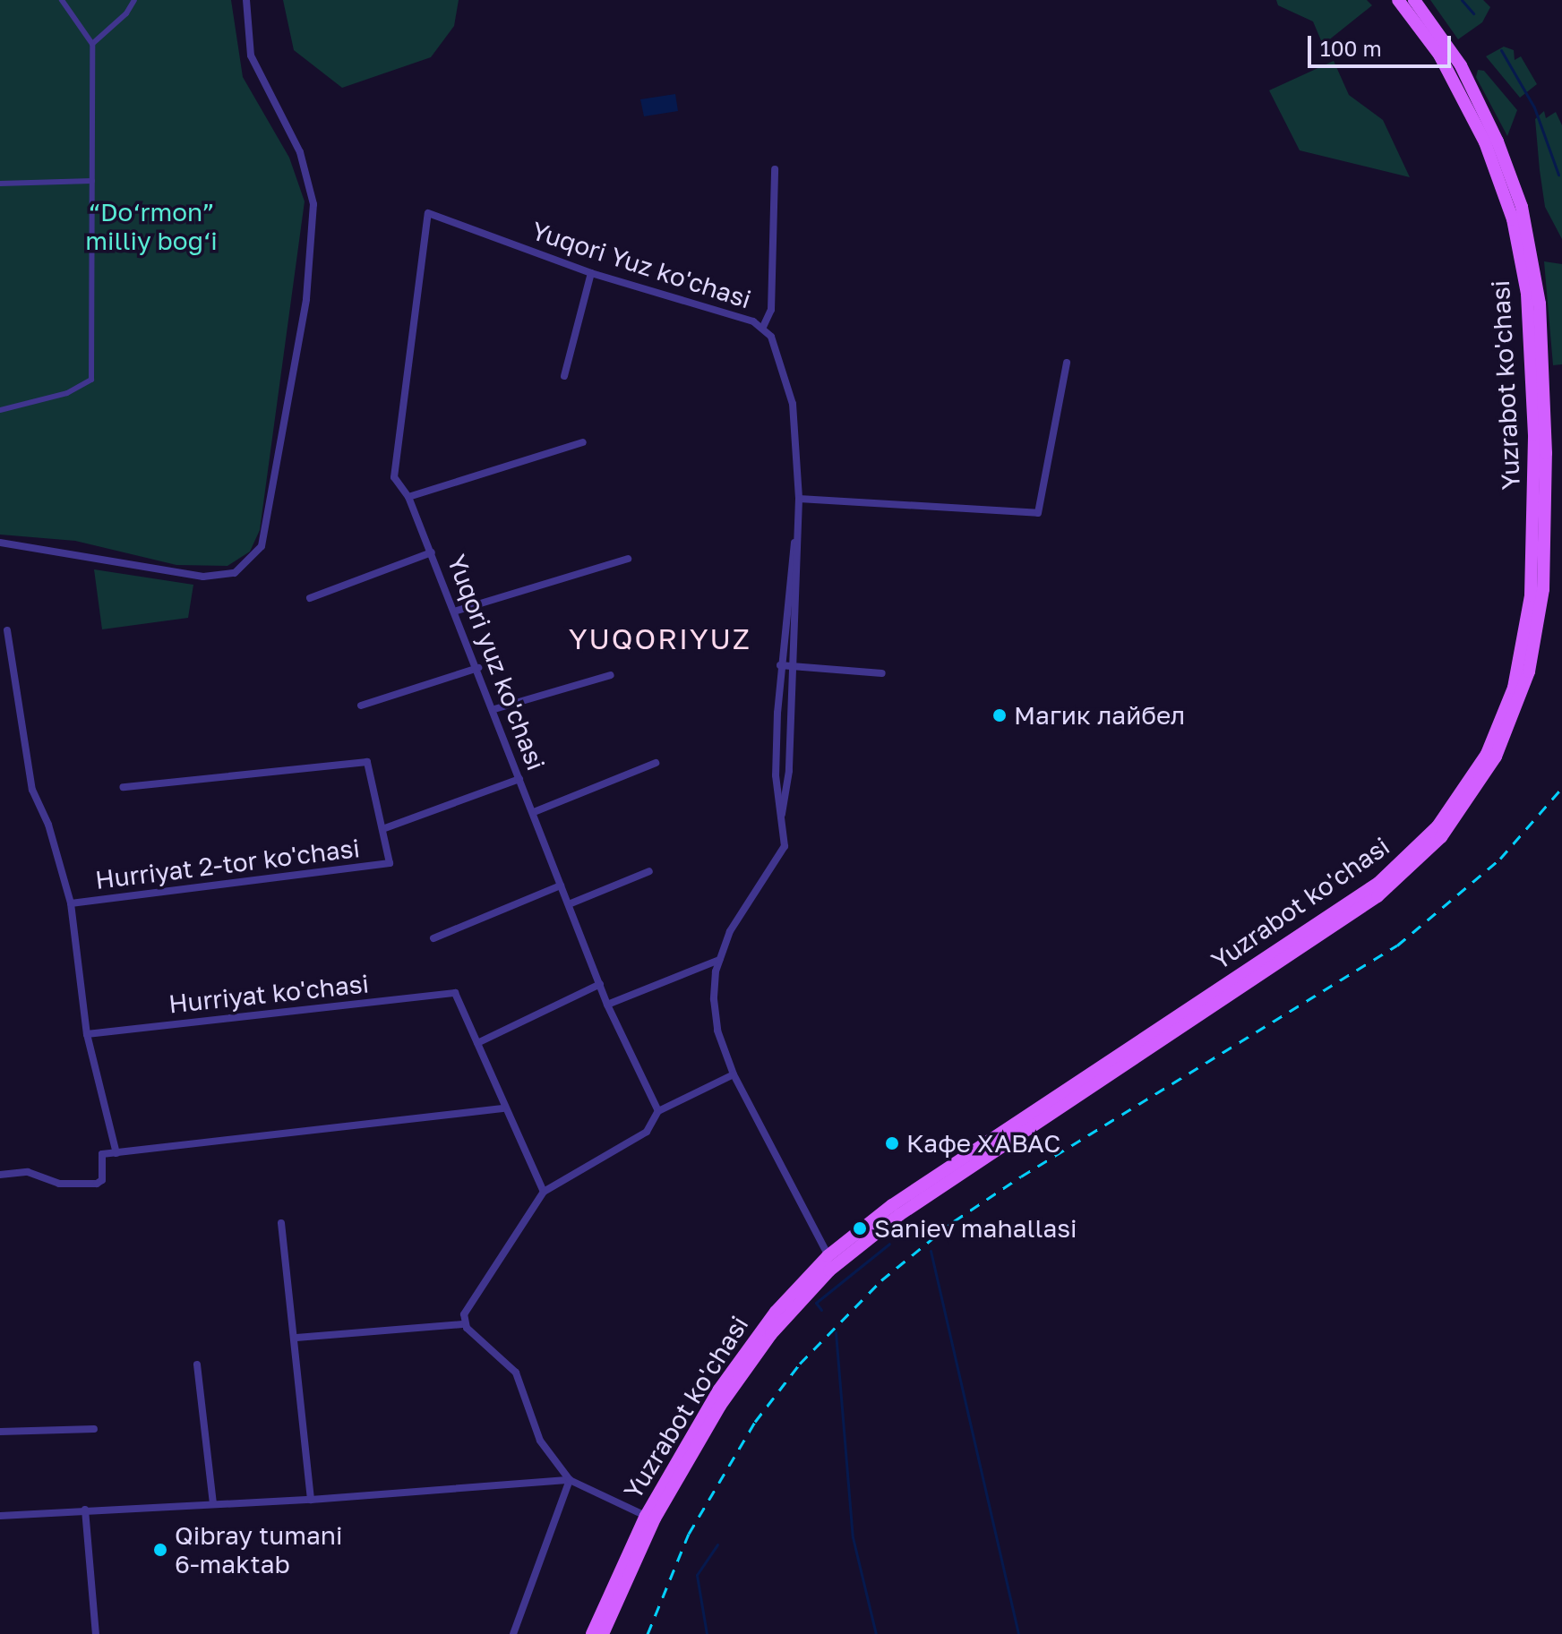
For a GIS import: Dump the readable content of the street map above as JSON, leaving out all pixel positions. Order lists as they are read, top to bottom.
{
  "streets": {
    "main road": ["Yuzrabot ko'chasi"],
    "street": [
      "Yuqori Yuz ko'chasi",
      "Yuqori yuz ko'chasi",
      "Hurriyat 2-tor ko'chasi",
      "Hurriyat ko'chasi"
    ]
  },
  "crossings": [
    ["Yuqori Yuz ko'chasi", "Yuzrabot ko'chasi"],
    ["Yuqori Yuz ko'chasi", "Yuqori yuz ko'chasi"]
  ],
  "districts": ["YUQORIYUZ"],
  "parks": ["“Do‘rmon” milliy bog‘i"],
  "places": [
    "Магик лайбел",
    "Кафе ХАВАС",
    "Saniev mahallasi",
    "Qibray tumani 6-maktab"
  ],
  "scale_bar": "100 m"
}
